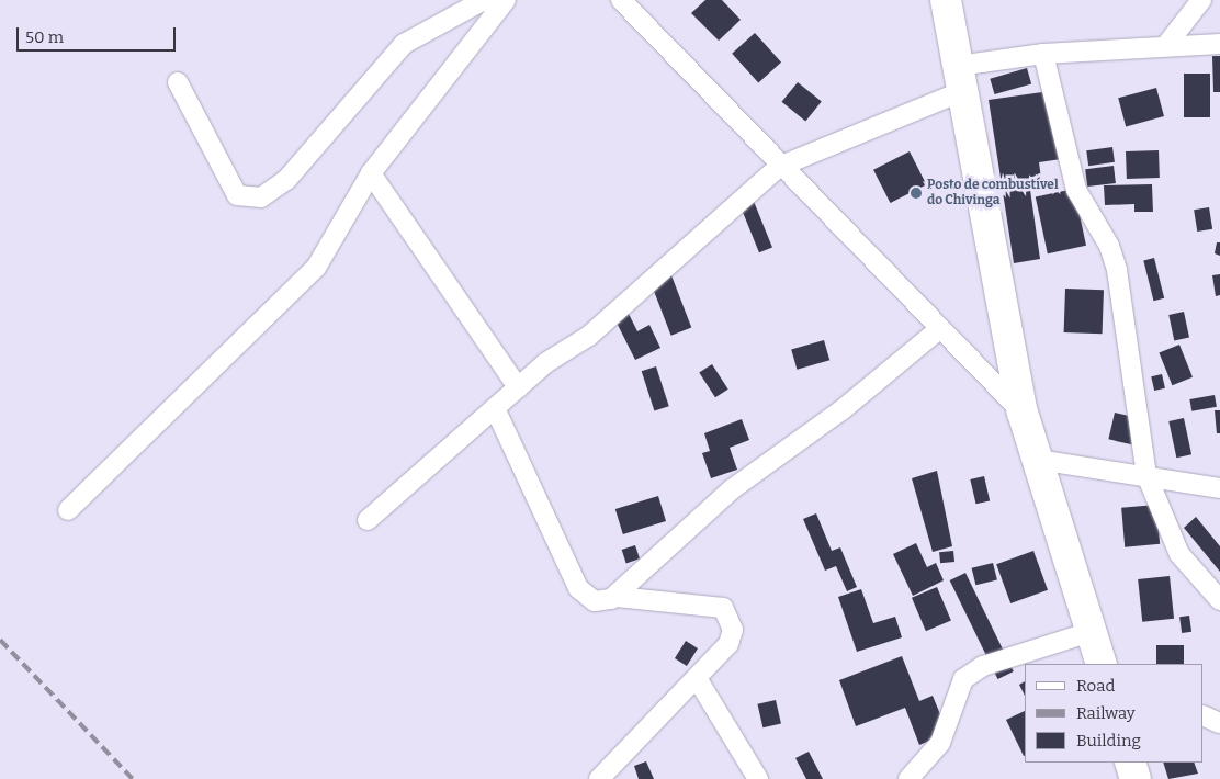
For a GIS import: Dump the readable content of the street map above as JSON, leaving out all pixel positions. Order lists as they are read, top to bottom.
{
  "places": ["Posto de combustível do Chivinga"],
  "legend": ["Road", "Railway", "Building"],
  "scale_bar": "50 m"
}
